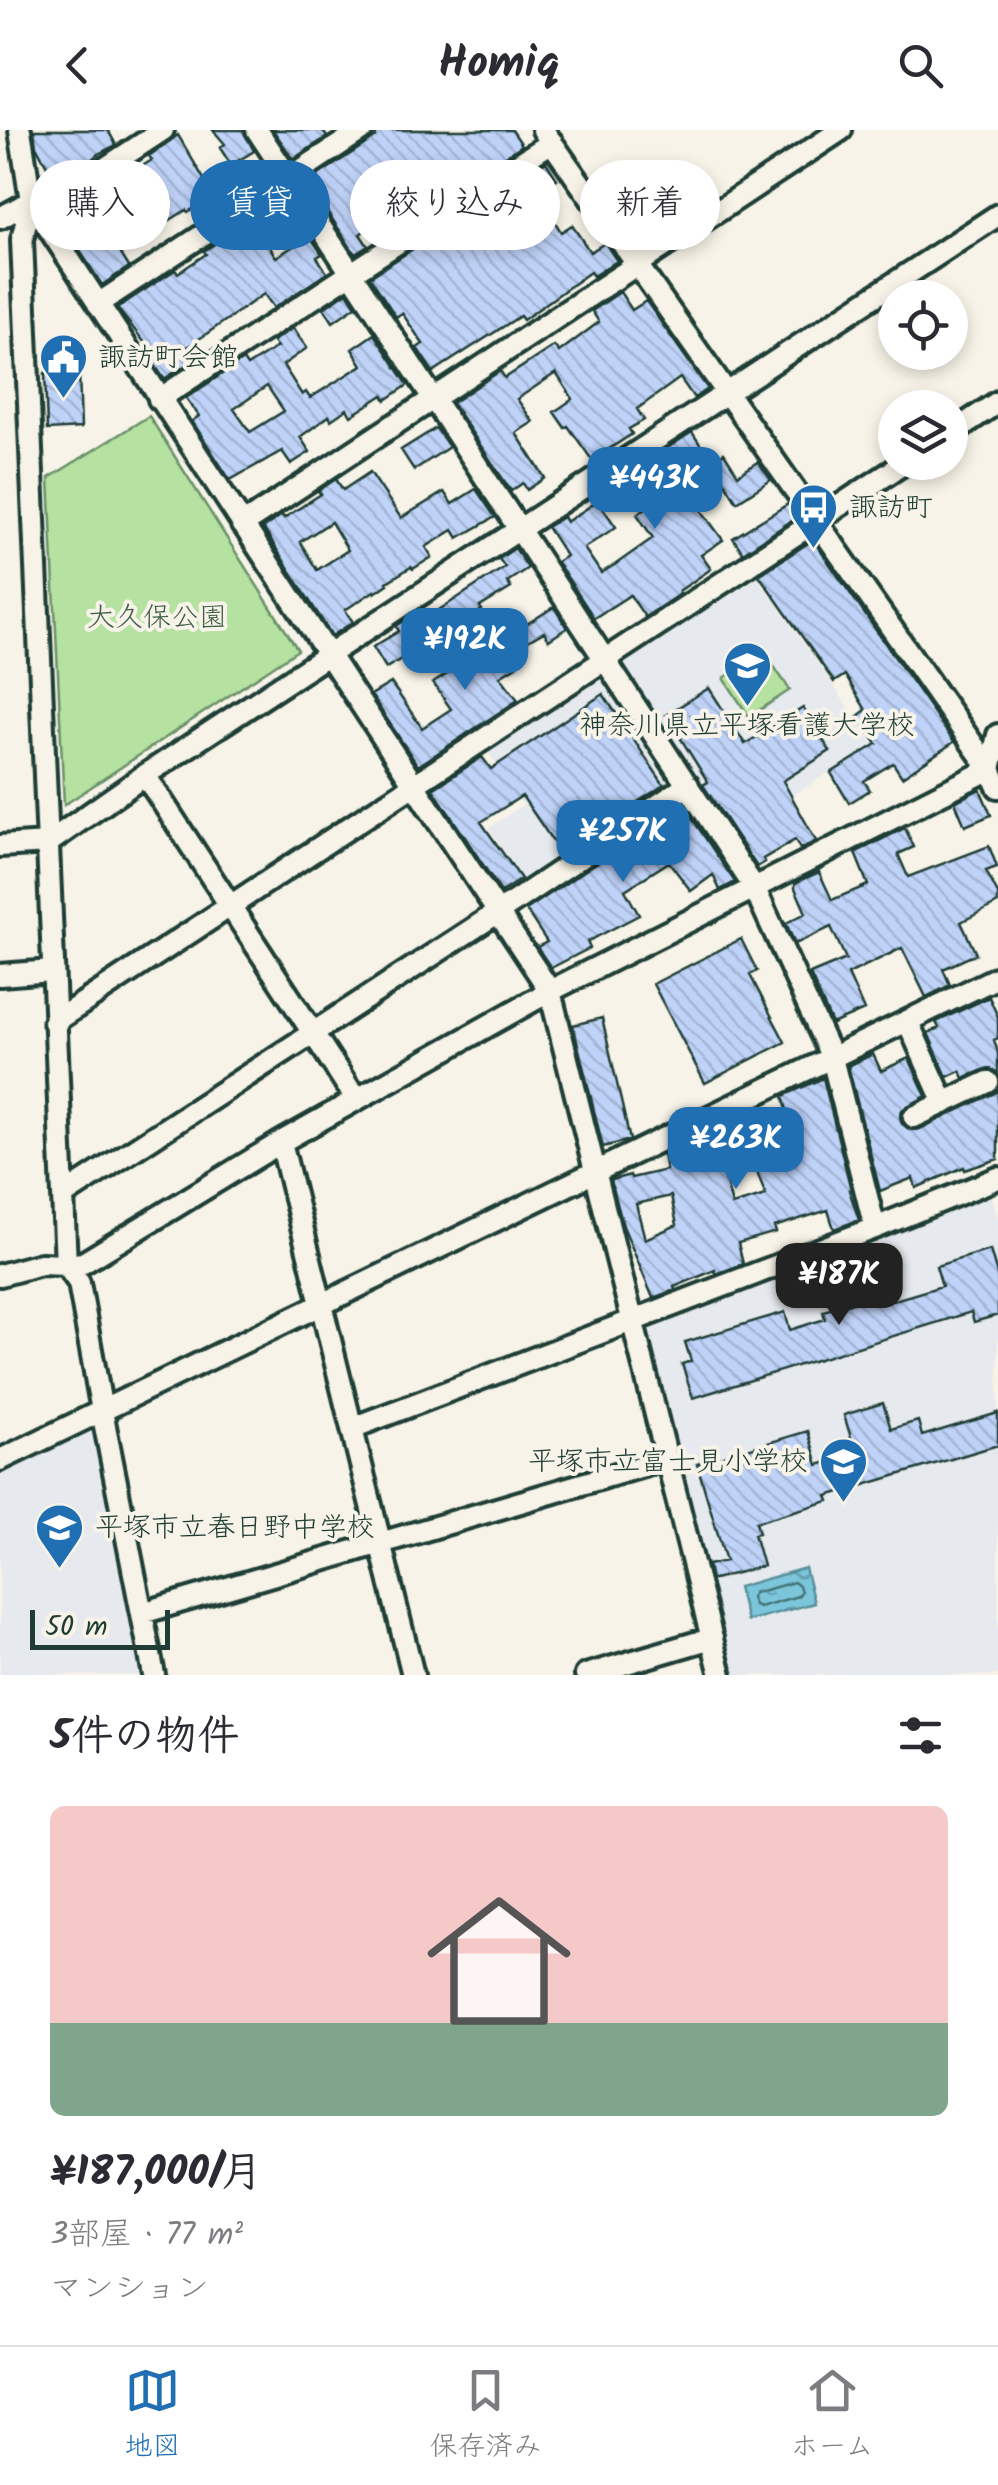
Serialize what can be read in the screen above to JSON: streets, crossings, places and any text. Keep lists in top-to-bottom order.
{
  "parks": ["大久保公園"],
  "places": {
    "public building": ["諏訪町会館"],
    "bus stop": ["諏訪町"],
    "school or university": ["神奈川県立平塚看護大学校", "平塚市立富士見小学校", "平塚市立春日野中学校"]
  },
  "scale_bar": "50 m",
  "page": {
    "header": "Homiq",
    "chip": [
      "購入",
      "賃貸",
      "絞り込み",
      "新着"
    ],
    "price": [
      "¥443K",
      "¥192K",
      "¥257K",
      "¥263K",
      "¥187K"
    ],
    "scale": "50 m",
    "heading": "5件の物件",
    "list": [
      {
        "name": "¥187,000/月",
        "note": "3部屋 · 77 m² · マンション"
      }
    ],
    "tabs": ["地図", "保存済み", "ホーム"]
  }
}
